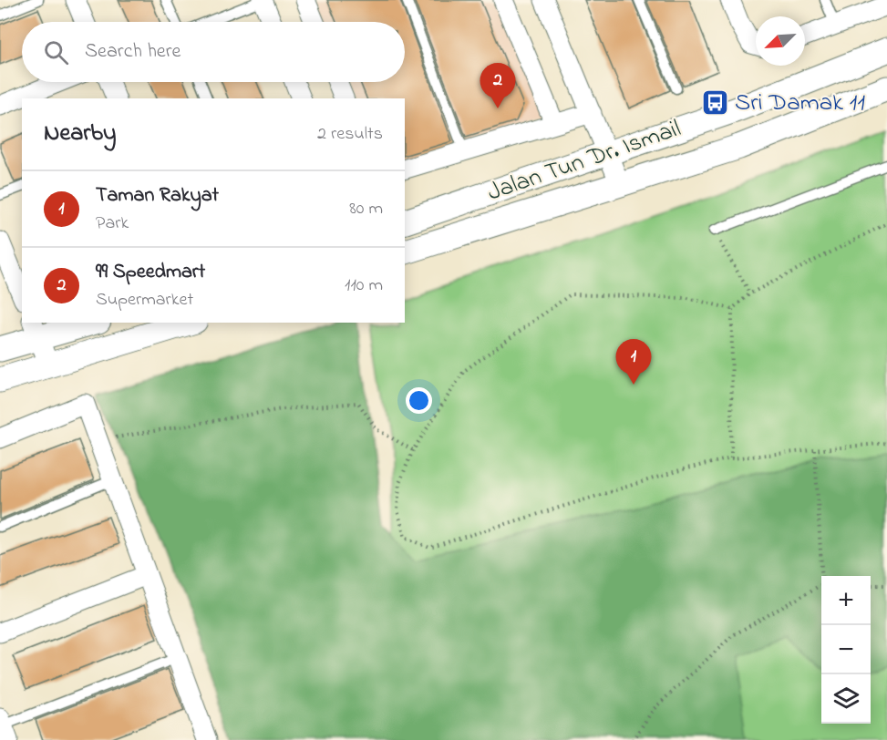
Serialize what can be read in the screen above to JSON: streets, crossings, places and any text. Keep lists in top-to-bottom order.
{
  "streets": {
    "street": ["Jalan Tun Dr. Ismail"]
  },
  "places": {
    "bus stop": ["Sri Damak 11"]
  },
  "north": "bottom left",
  "page": {
    "search": "Search here",
    "pins": ["2", "1"],
    "heading": ["Nearby", "2 results"],
    "list": [
      {
        "mark": "1",
        "name": "Taman Rakyat",
        "note": "Park",
        "value": "80 m"
      },
      {
        "mark": "2",
        "name": "99 Speedmart",
        "note": "Supermarket",
        "value": "110 m"
      }
    ],
    "map_buttons": ["+", "−"]
  }
}
